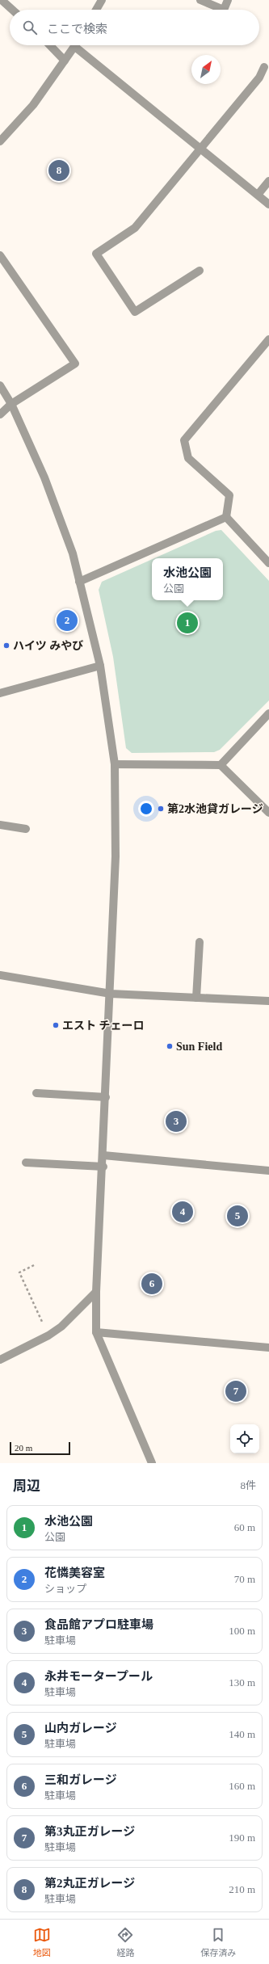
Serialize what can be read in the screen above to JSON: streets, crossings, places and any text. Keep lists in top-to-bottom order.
{
  "places": [
    "ハイツ みやび",
    "第2水池貸ガレージ",
    "エスト チェーロ",
    "Sun Field"
  ],
  "scale_bar": "20 m",
  "north": "top right",
  "page": {
    "search": "ここで検索",
    "pins": [
      "8",
      "2",
      "1",
      "3",
      "4",
      "5",
      "6",
      "7"
    ],
    "popup": ["水池公園", "公園"],
    "scale": "20 m",
    "heading": ["周辺", "8件"],
    "list": [
      {
        "mark": "1",
        "name": "水池公園",
        "note": "公園",
        "value": "60 m"
      },
      {
        "mark": "2",
        "name": "花憐美容室",
        "note": "ショップ",
        "value": "70 m"
      },
      {
        "mark": "3",
        "name": "食品館アプロ駐車場",
        "note": "駐車場",
        "value": "100 m"
      },
      {
        "mark": "4",
        "name": "永井モータープール",
        "note": "駐車場",
        "value": "130 m"
      },
      {
        "mark": "5",
        "name": "山内ガレージ",
        "note": "駐車場",
        "value": "140 m"
      },
      {
        "mark": "6",
        "name": "三和ガレージ",
        "note": "駐車場",
        "value": "160 m"
      },
      {
        "mark": "7",
        "name": "第3丸正ガレージ",
        "note": "駐車場",
        "value": "190 m"
      },
      {
        "mark": "8",
        "name": "第2丸正ガレージ",
        "note": "駐車場",
        "value": "210 m"
      }
    ],
    "nav": ["地図", "経路", "保存済み"]
  }
}
